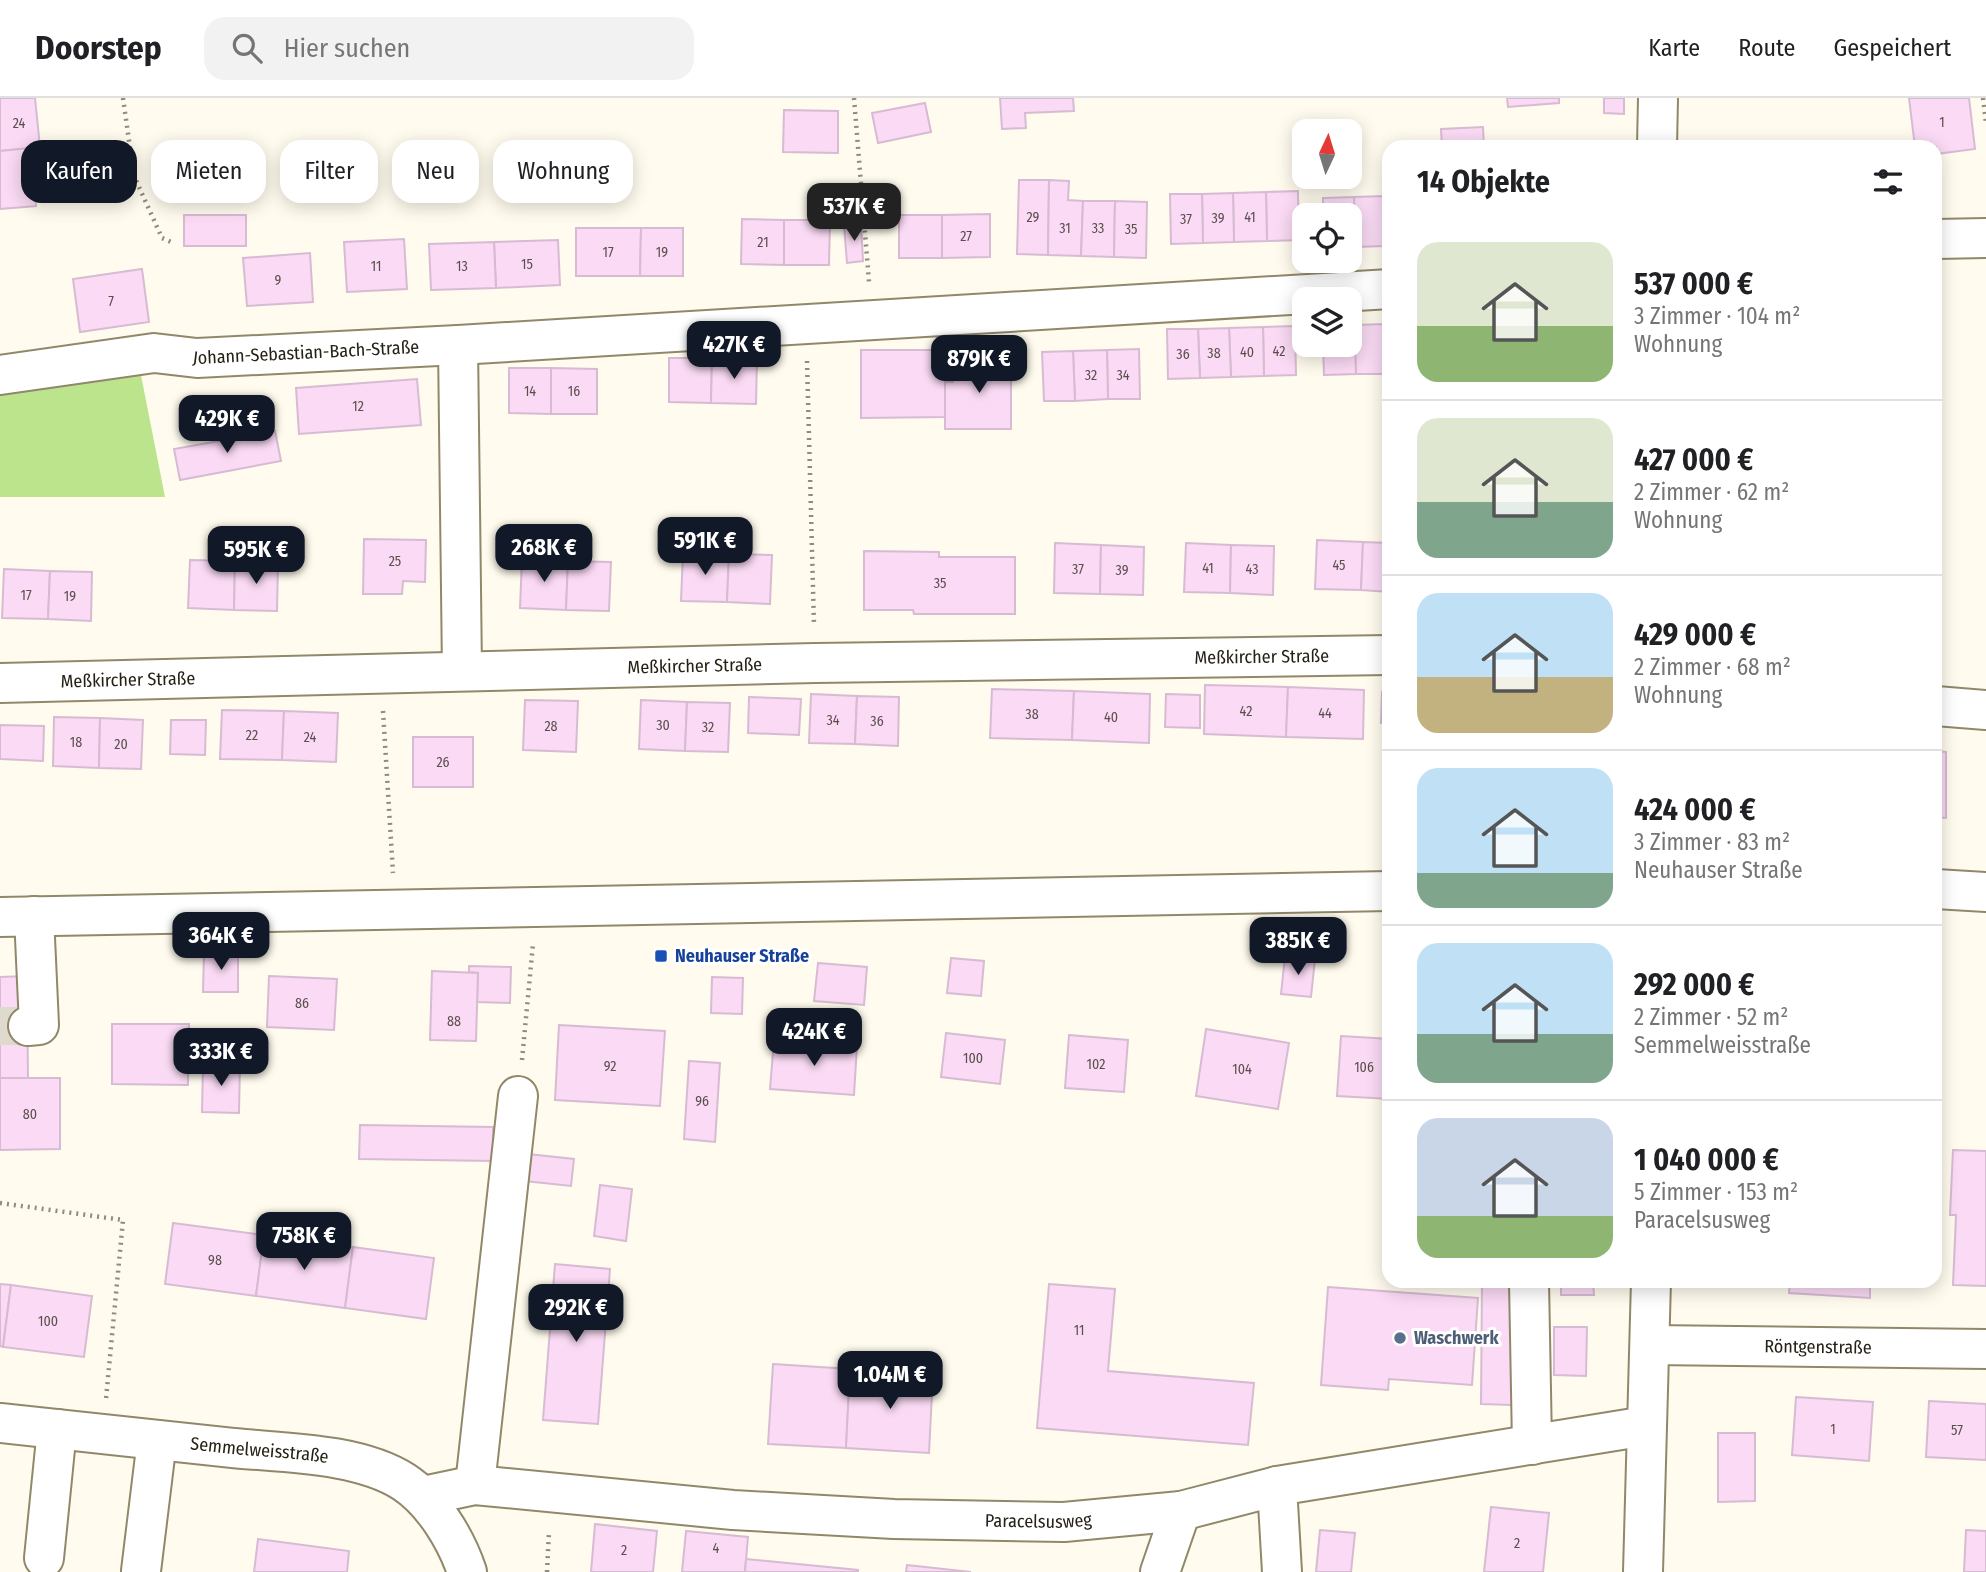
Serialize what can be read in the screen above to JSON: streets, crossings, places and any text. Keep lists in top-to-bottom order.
{
  "streets": {
    "street": [
      "Johann-Sebastian-Bach-Straße",
      "Meßkircher Straße",
      "Röntgenstraße",
      "Semmelweisstraße",
      "Paracelsusweg"
    ]
  },
  "crossings": [
    ["Semmelweisstraße", "Paracelsusweg"]
  ],
  "places": {
    "transit": ["Neuhauser Straße"],
    "other": ["Waschwerk"]
  },
  "house_numbers": [
    "1",
    "24",
    "29",
    "41",
    "39",
    "37",
    "31",
    "33",
    "35",
    "27",
    "21",
    "17",
    "19",
    "15",
    "11",
    "13",
    "9",
    "7",
    "42",
    "40",
    "38",
    "36",
    "32",
    "34",
    "14",
    "16",
    "12",
    "25",
    "45",
    "41",
    "37",
    "43",
    "39",
    "35",
    "17",
    "19",
    "42",
    "44",
    "38",
    "40",
    "34",
    "36",
    "30",
    "28",
    "32",
    "22",
    "24",
    "18",
    "20",
    "26",
    "86",
    "88",
    "100",
    "102",
    "92",
    "106",
    "104",
    "96",
    "80",
    "98",
    "100",
    "11",
    "1",
    "57",
    "2",
    "4",
    "2"
  ],
  "north": "top",
  "page": {
    "header": "Doorstep",
    "search": "Hier suchen",
    "nav": ["Karte", "Route", "Gespeichert"],
    "chip": [
      "Kaufen",
      "Mieten",
      "Filter",
      "Neu",
      "Wohnung"
    ],
    "heading": "14 Objekte",
    "price": [
      "537K €",
      "427K €",
      "879K €",
      "429K €",
      "591K €",
      "268K €",
      "595K €",
      "364K €",
      "385K €",
      "424K €",
      "333K €",
      "758K €",
      "292K €",
      "1.04M €"
    ],
    "list": [
      {
        "name": "537 000 €",
        "note": "3 Zimmer · 104 m² · Wohnung"
      },
      {
        "name": "427 000 €",
        "note": "2 Zimmer · 62 m² · Wohnung"
      },
      {
        "name": "429 000 €",
        "note": "2 Zimmer · 68 m² · Wohnung"
      },
      {
        "name": "424 000 €",
        "note": "3 Zimmer · 83 m² · Neuhauser Straße"
      },
      {
        "name": "292 000 €",
        "note": "2 Zimmer · 52 m² · Semmelweisstraße"
      },
      {
        "name": "1 040 000 €",
        "note": "5 Zimmer · 153 m² · Paracelsusweg"
      }
    ]
  }
}
